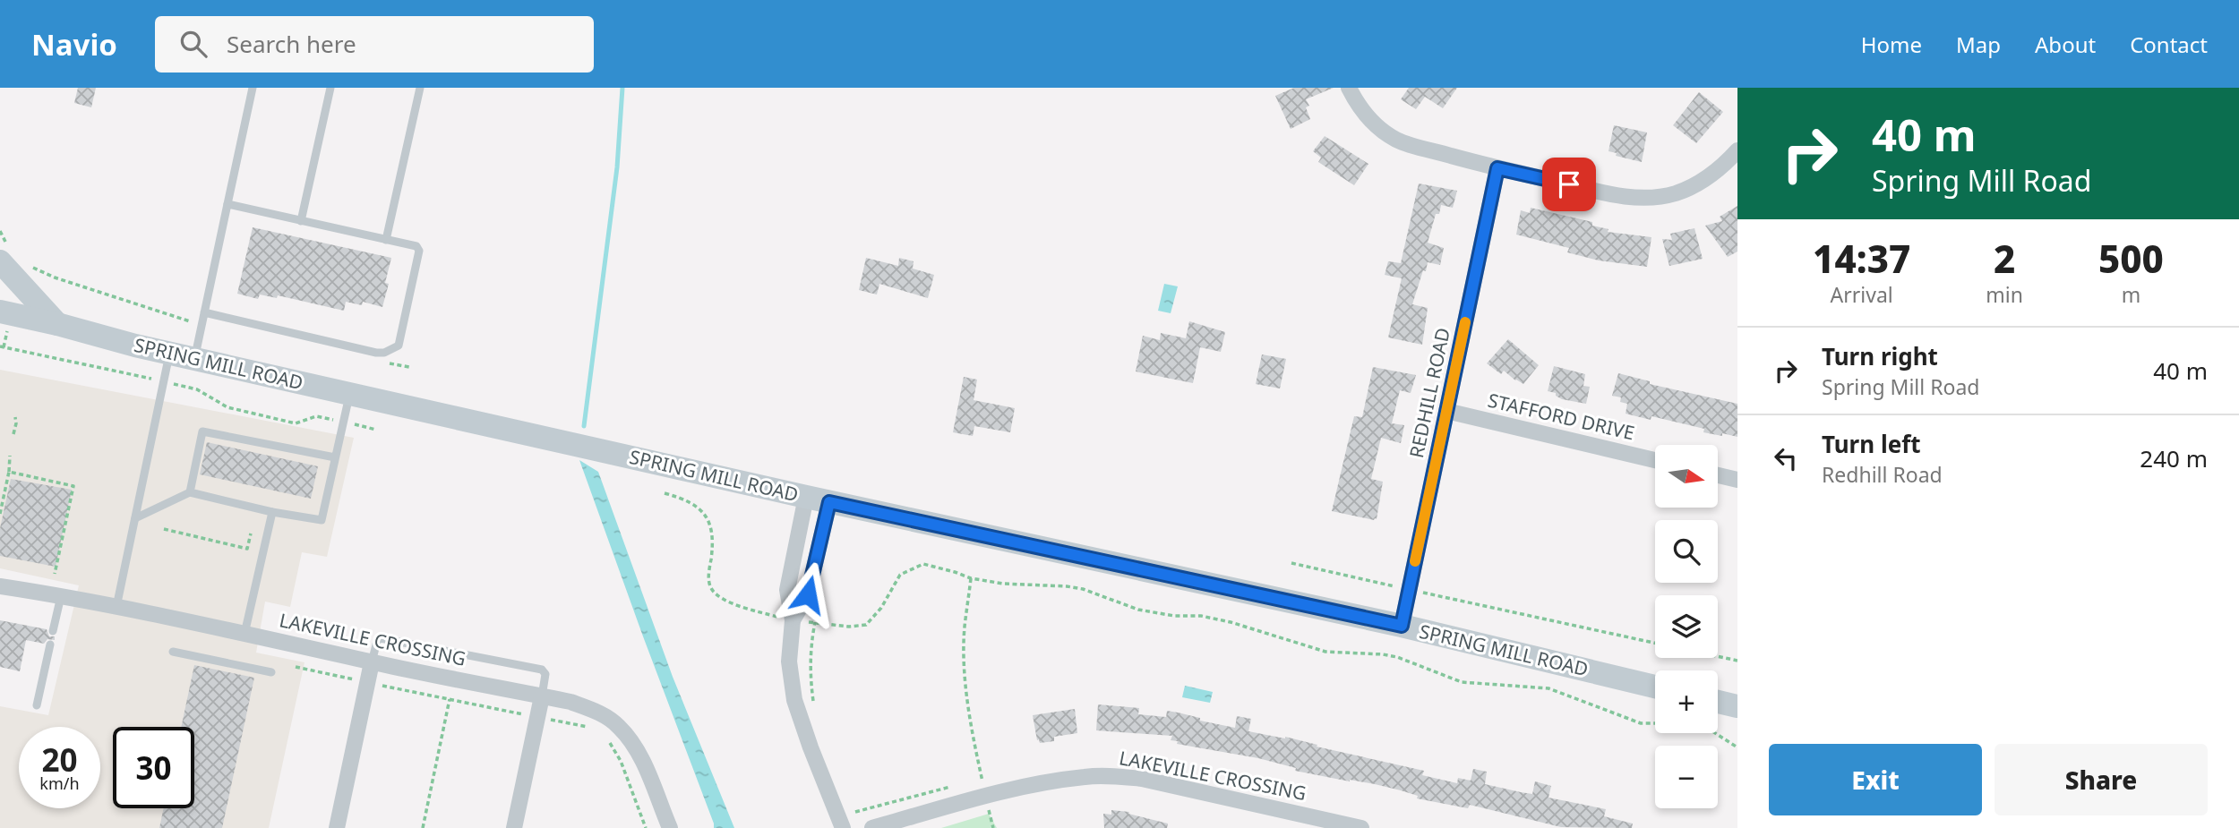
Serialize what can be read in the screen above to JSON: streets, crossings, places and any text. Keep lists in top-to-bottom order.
{
  "streets": {
    "street": [
      "SPRING MILL ROAD",
      "REDHILL ROAD",
      "STAFFORD DRIVE",
      "LAKEVILLE CROSSING"
    ]
  },
  "crossings": [
    ["SPRING MILL ROAD", "REDHILL ROAD"],
    ["REDHILL ROAD", "STAFFORD DRIVE"]
  ],
  "north": "right",
  "page": {
    "header": "Navio",
    "search": "Search here",
    "nav": [
      "Home",
      "Map",
      "About",
      "Contact"
    ],
    "turn": ["40 m", "Spring Mill Road"],
    "eta": [
      "14:37",
      "Arrival",
      "2",
      "min",
      "500",
      "m"
    ],
    "list": [
      {
        "name": "Turn right",
        "note": "Spring Mill Road",
        "value": "40 m"
      },
      {
        "name": "Turn left",
        "note": "Redhill Road",
        "value": "240 m"
      }
    ],
    "map_buttons": ["+", "−"],
    "speed": "20 km/h",
    "limit": "30",
    "buttons": ["Exit", "Share"]
  }
}
